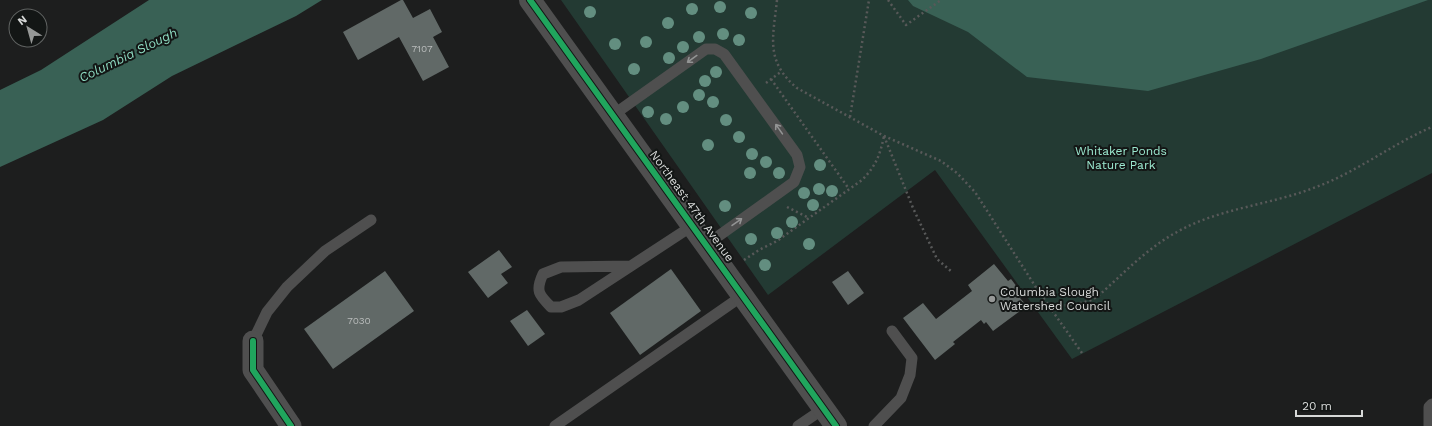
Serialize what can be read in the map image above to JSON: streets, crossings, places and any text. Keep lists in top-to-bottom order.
{
  "streets": {
    "street": ["Northeast 47th Avenue"]
  },
  "water": ["Columbia Slough"],
  "parks": ["Whitaker Ponds Nature Park"],
  "places": ["Columbia Slough Watershed Council"],
  "house_numbers": ["7107", "7030"],
  "scale_bar": "20 m",
  "north": "top left"
}
